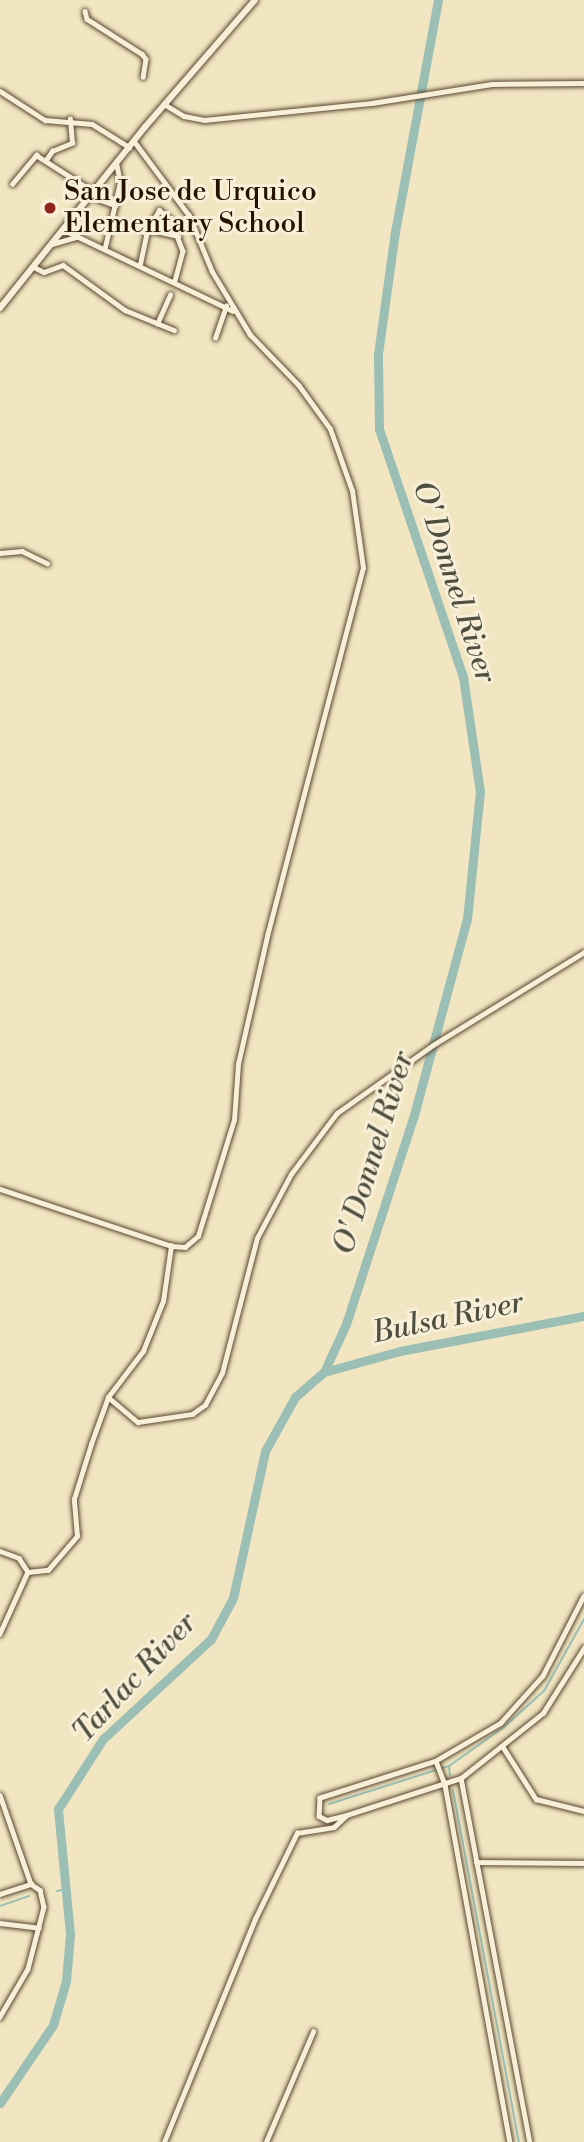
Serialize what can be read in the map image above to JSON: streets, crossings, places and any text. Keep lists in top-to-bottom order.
{
  "water": ["O' Donnel River", "Bulsa River", "Tarlac River"],
  "places": ["San Jose de Urquico Elementary School"]
}
